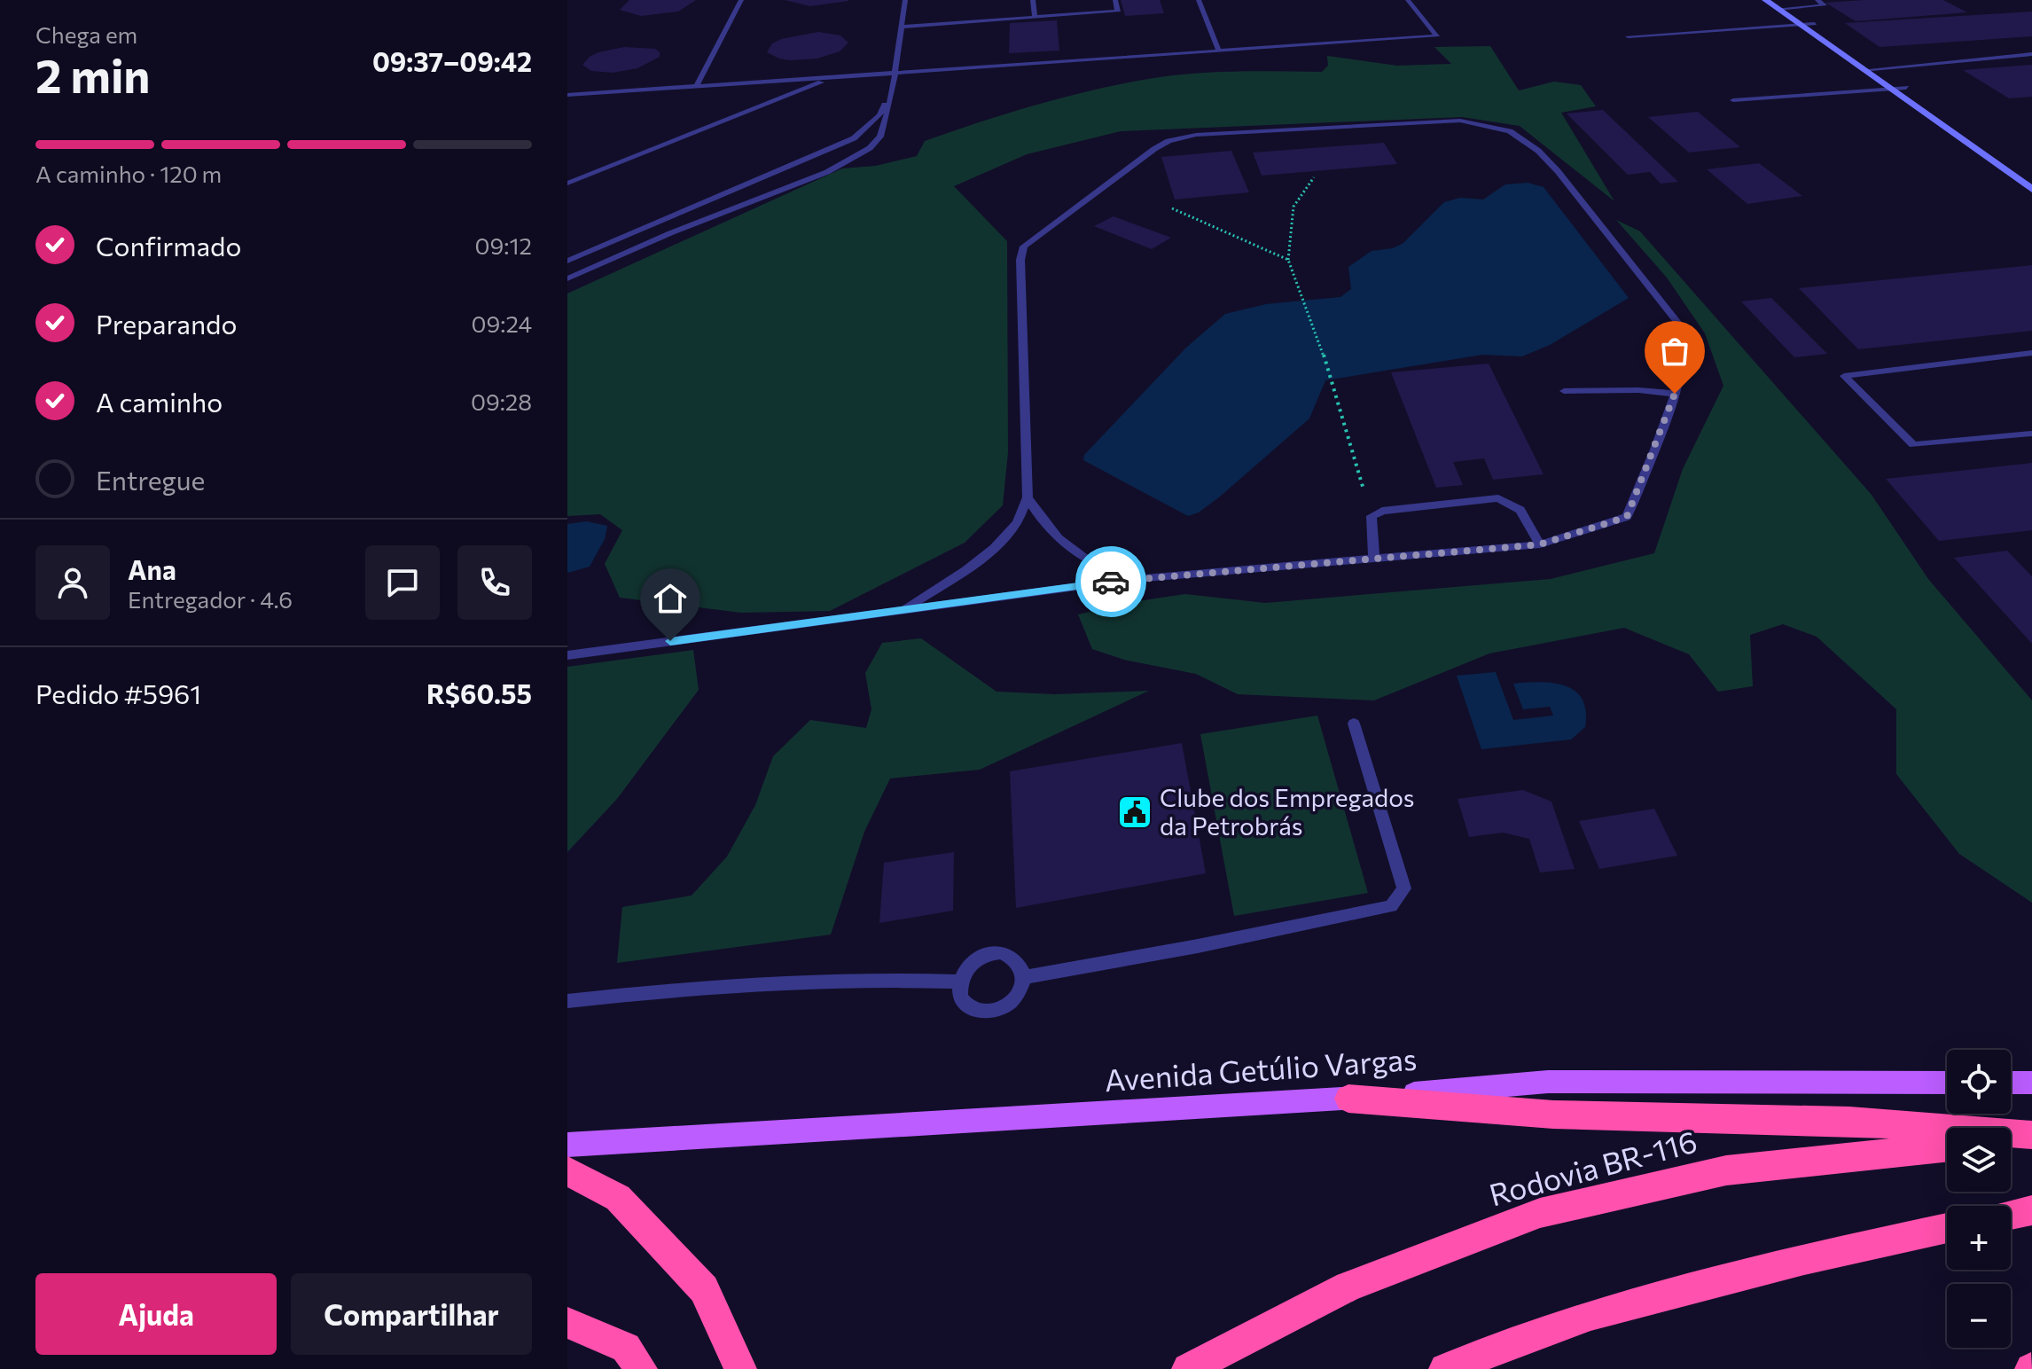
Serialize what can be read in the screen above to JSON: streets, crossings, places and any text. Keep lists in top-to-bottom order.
{
  "streets": {
    "highway": ["Rodovia BR-116"],
    "main road": ["Avenida Getúlio Vargas"]
  },
  "places": {
    "public building": ["Clube dos Empregados da Petrobrás"]
  },
  "page": {
    "heading": ["2 min", "Chega em", "09:37–09:42"],
    "panel": [
      "Ana",
      "Entregador · 4.6",
      "Pedido #5961",
      "R$60.55"
    ],
    "bar": "A caminho · 120 m",
    "list": [
      ["Confirmado", "09:12"],
      ["Preparando", "09:24"],
      ["A caminho", "09:28"],
      "Entregue"
    ],
    "map_buttons": ["+", "−"],
    "buttons": ["Ajuda", "Compartilhar"]
  }
}
